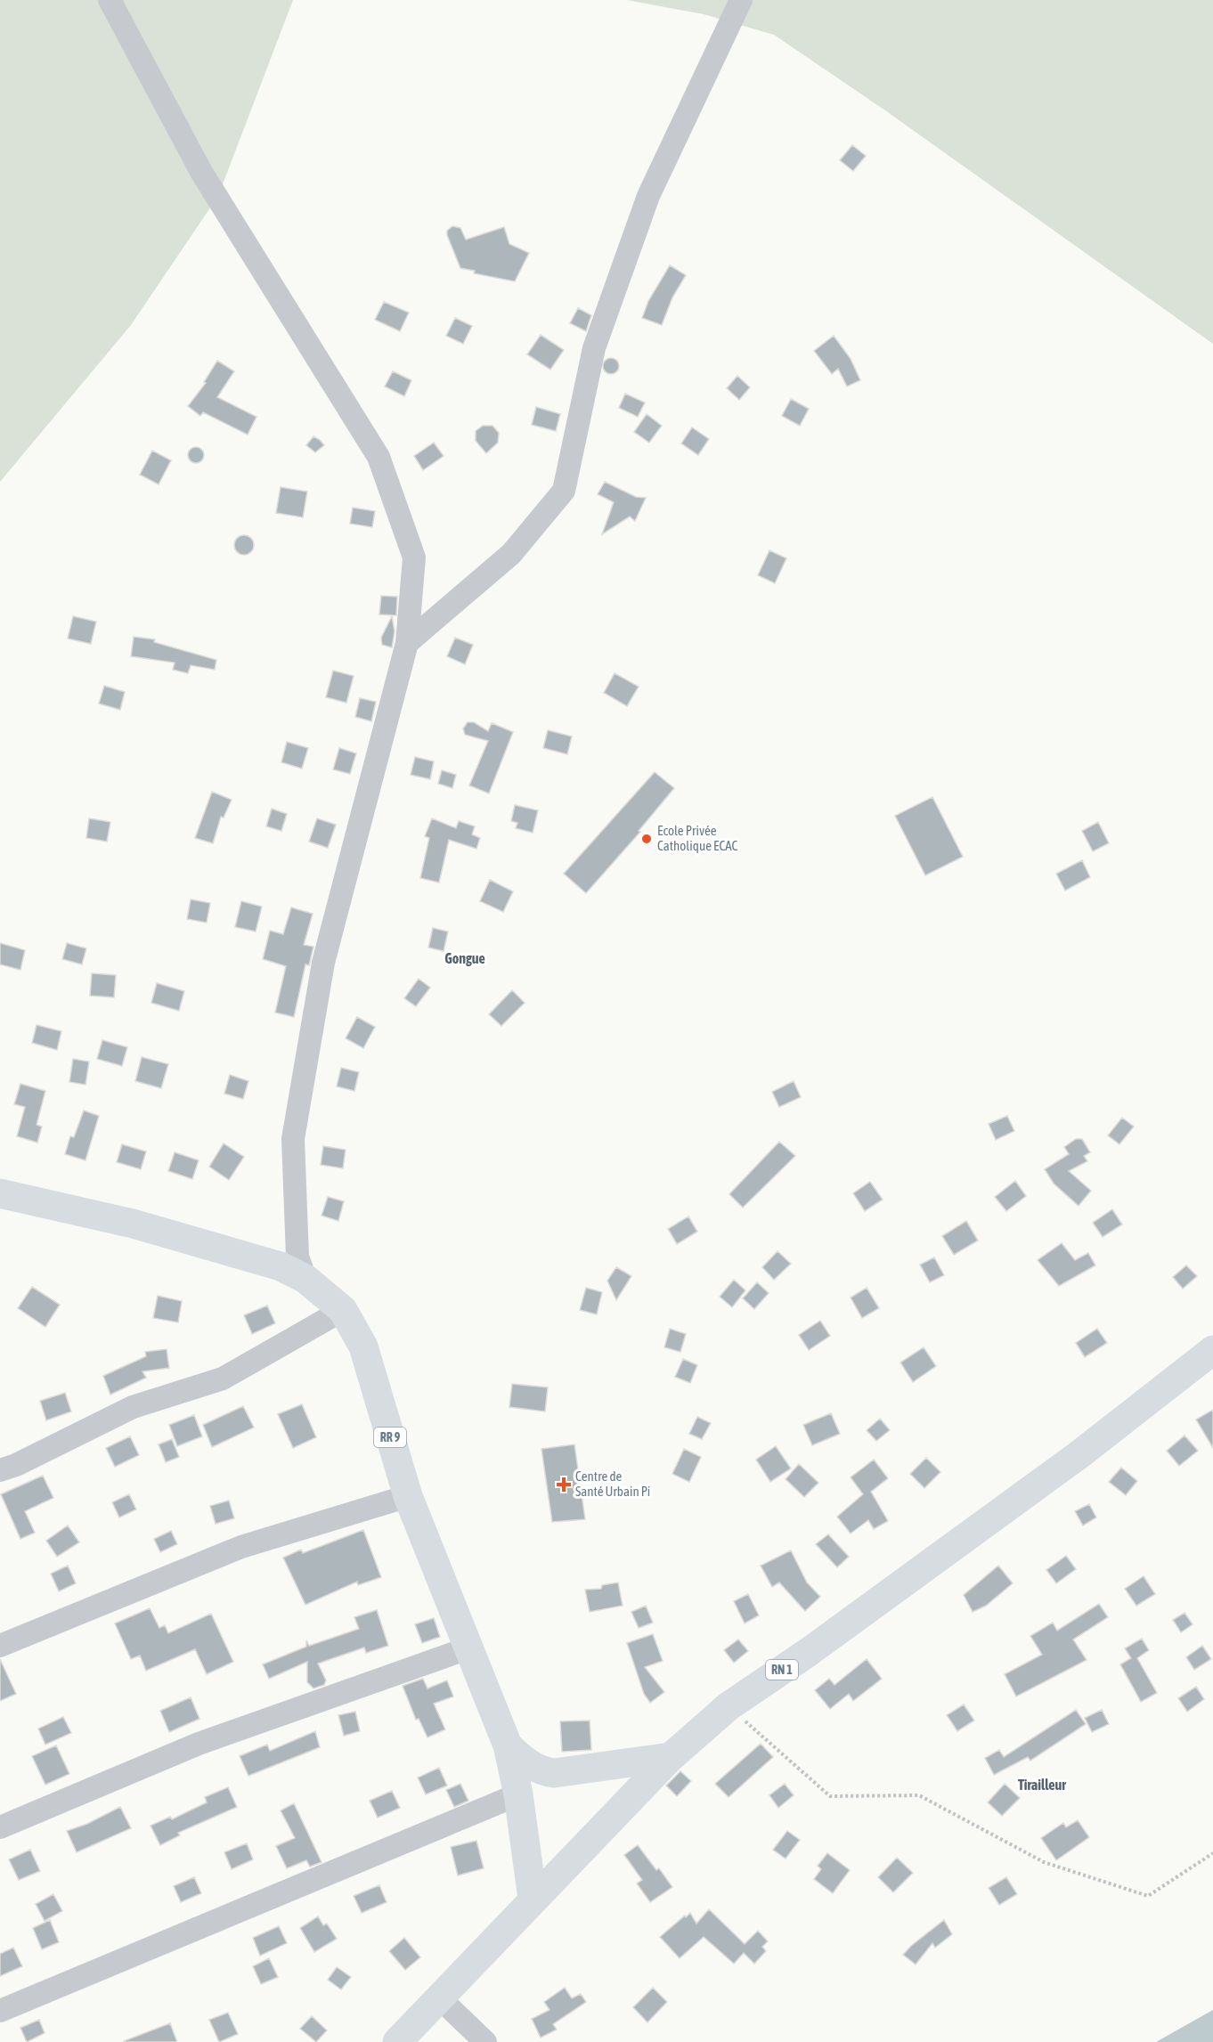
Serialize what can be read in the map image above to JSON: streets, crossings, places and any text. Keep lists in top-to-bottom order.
{
  "streets": {
    "main road": ["RR 9", "RN 1"]
  },
  "crossings": [
    ["RR 9", "RN 1"]
  ],
  "districts": ["Gongue", "Tirailleur"],
  "places": {
    "other": ["Ecole Privée Catholique ECAC"],
    "health": ["Centre de Santé Urbain Pi"]
  }
}
